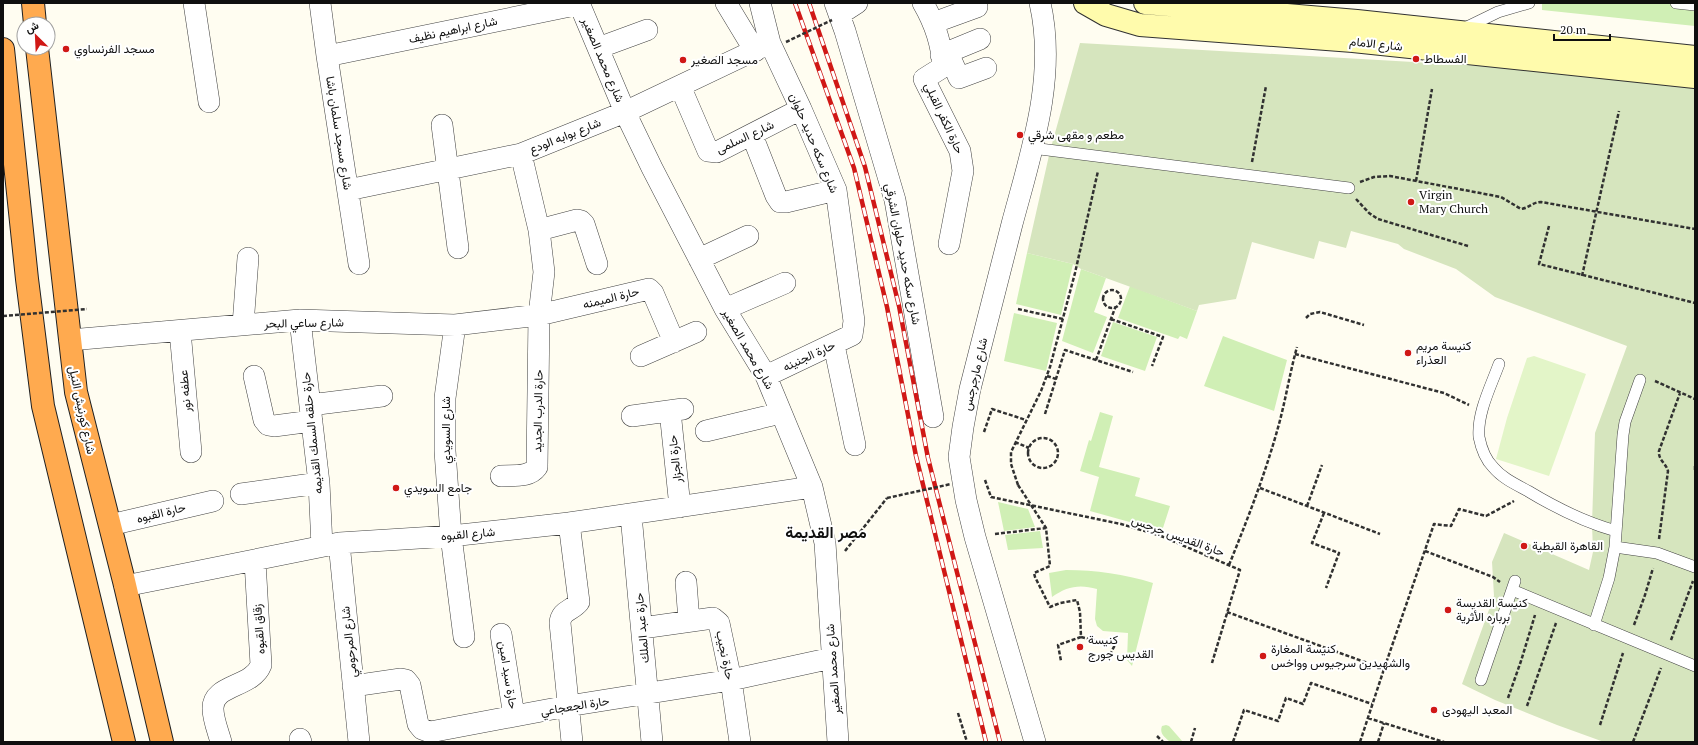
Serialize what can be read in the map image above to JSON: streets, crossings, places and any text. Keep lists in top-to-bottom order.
{
  "streets": {
    "highway": ["شارع كورنيش النيل"],
    "main road": ["شارع الامام"],
    "street": [
      "شارع ابراهيم نظيف",
      "شارع محمد الصغير",
      "حارة الكفر القبلي",
      "شارع مسجد سلمان باشا",
      "شارع بوابه الودع",
      "شارع السلمى",
      "شارع سكه حديد حلوان",
      "شارع سكه حديد حلوان الشرقي",
      "حارة الميمنه",
      "شارع ساعي البحر",
      "حارة الجنينه",
      "شارع مارجرجس",
      "عطفه نور",
      "حارة الدرب الجديد",
      "شارع السويدي",
      "حارة حلقه السمك القديمه",
      "حارة الجزار",
      "حارة القبوه",
      "شارع القبوه",
      "حارة عبد الملك",
      "زقاق القبوه",
      "شارع المرحومي",
      "حارة نجيب",
      "حارة سيد امين",
      "حارة الجعجاعي"
    ],
    "path": ["حارة القديس جرجس"]
  },
  "crossings": [
    ["شارع ابراهيم نظيف", "شارع محمد الصغير"],
    ["شارع ابراهيم نظيف", "شارع مسجد سلمان باشا"],
    ["شارع محمد الصغير", "شارع بوابه الودع"],
    ["شارع محمد الصغير", "حارة الجنينه"],
    ["شارع محمد الصغير", "شارع القبوه"],
    ["شارع محمد الصغير", "حارة الجعجاعي"],
    ["شارع مسجد سلمان باشا", "شارع بوابه الودع"],
    ["شارع بوابه الودع", "شارع السلمى"],
    ["شارع بوابه الودع", "شارع سكه حديد حلوان"],
    ["شارع بوابه الودع", "حارة الدرب الجديد"],
    ["شارع السلمى", "شارع سكه حديد حلوان"],
    ["شارع سكه حديد حلوان", "حارة الجنينه"],
    ["حارة الميمنه", "شارع ساعي البحر"],
    ["حارة الميمنه", "حارة الدرب الجديد"],
    ["شارع ساعي البحر", "عطفه نور"],
    ["شارع ساعي البحر", "شارع كورنيش النيل"],
    ["شارع ساعي البحر", "حارة الدرب الجديد"],
    ["شارع ساعي البحر", "شارع السويدي"],
    ["شارع ساعي البحر", "حارة حلقه السمك القديمه"],
    ["شارع كورنيش النيل", "حارة القبوه"],
    ["شارع كورنيش النيل", "شارع القبوه"],
    ["شارع السويدي", "شارع القبوه"],
    ["حارة حلقه السمك القديمه", "شارع القبوه"],
    ["حارة حلقه السمك القديمه", "شارع المرحومي"],
    ["حارة الجزار", "شارع القبوه"],
    ["شارع القبوه", "حارة عبد الملك"],
    ["شارع القبوه", "زقاق القبوه"],
    ["شارع القبوه", "شارع المرحومي"],
    ["حارة عبد الملك", "حارة نجيب"],
    ["حارة عبد الملك", "حارة الجعجاعي"],
    ["شارع المرحومي", "حارة الجعجاعي"],
    ["حارة نجيب", "حارة الجعجاعي"],
    ["حارة سيد امين", "حارة الجعجاعي"]
  ],
  "districts": ["مصر القديمة"],
  "places": [
    "مسجد الفرنساوي",
    "الفسطاط",
    "مسجد الصغير",
    "مطعم و مقهى شرقي",
    "Virgin Mary Church",
    "كنيسة مريم العذراء",
    "جامع السويدي",
    "القاهرة القبطية",
    "كنيسة القديسة برباره الأثرية",
    "كنيسة القديس جورج",
    "كنيسة المغارة والشهيدين سرجيوس وواخس",
    "المعبد اليهودى"
  ],
  "scale_bar": "20 m",
  "north": "top left"
}
